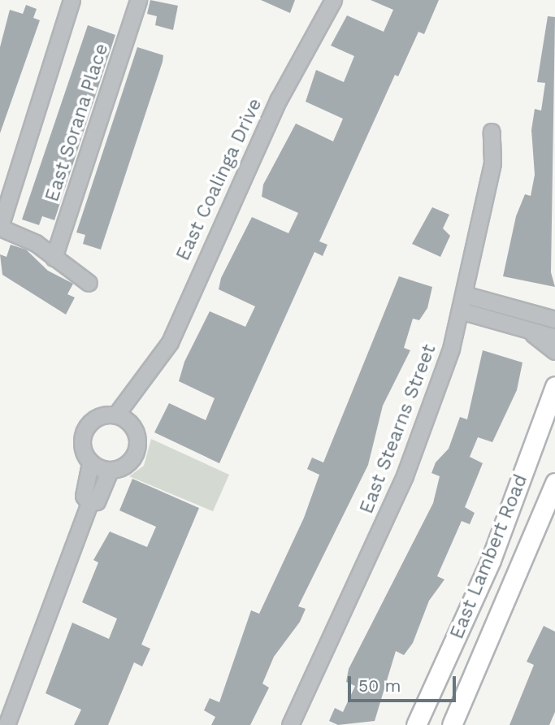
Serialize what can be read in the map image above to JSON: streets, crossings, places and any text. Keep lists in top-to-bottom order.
{
  "streets": {
    "main road": ["East Lambert Road"],
    "street": ["East Sorana Place", "East Coalinga Drive", "East Stearns Street"]
  },
  "scale_bar": "50 m"
}
